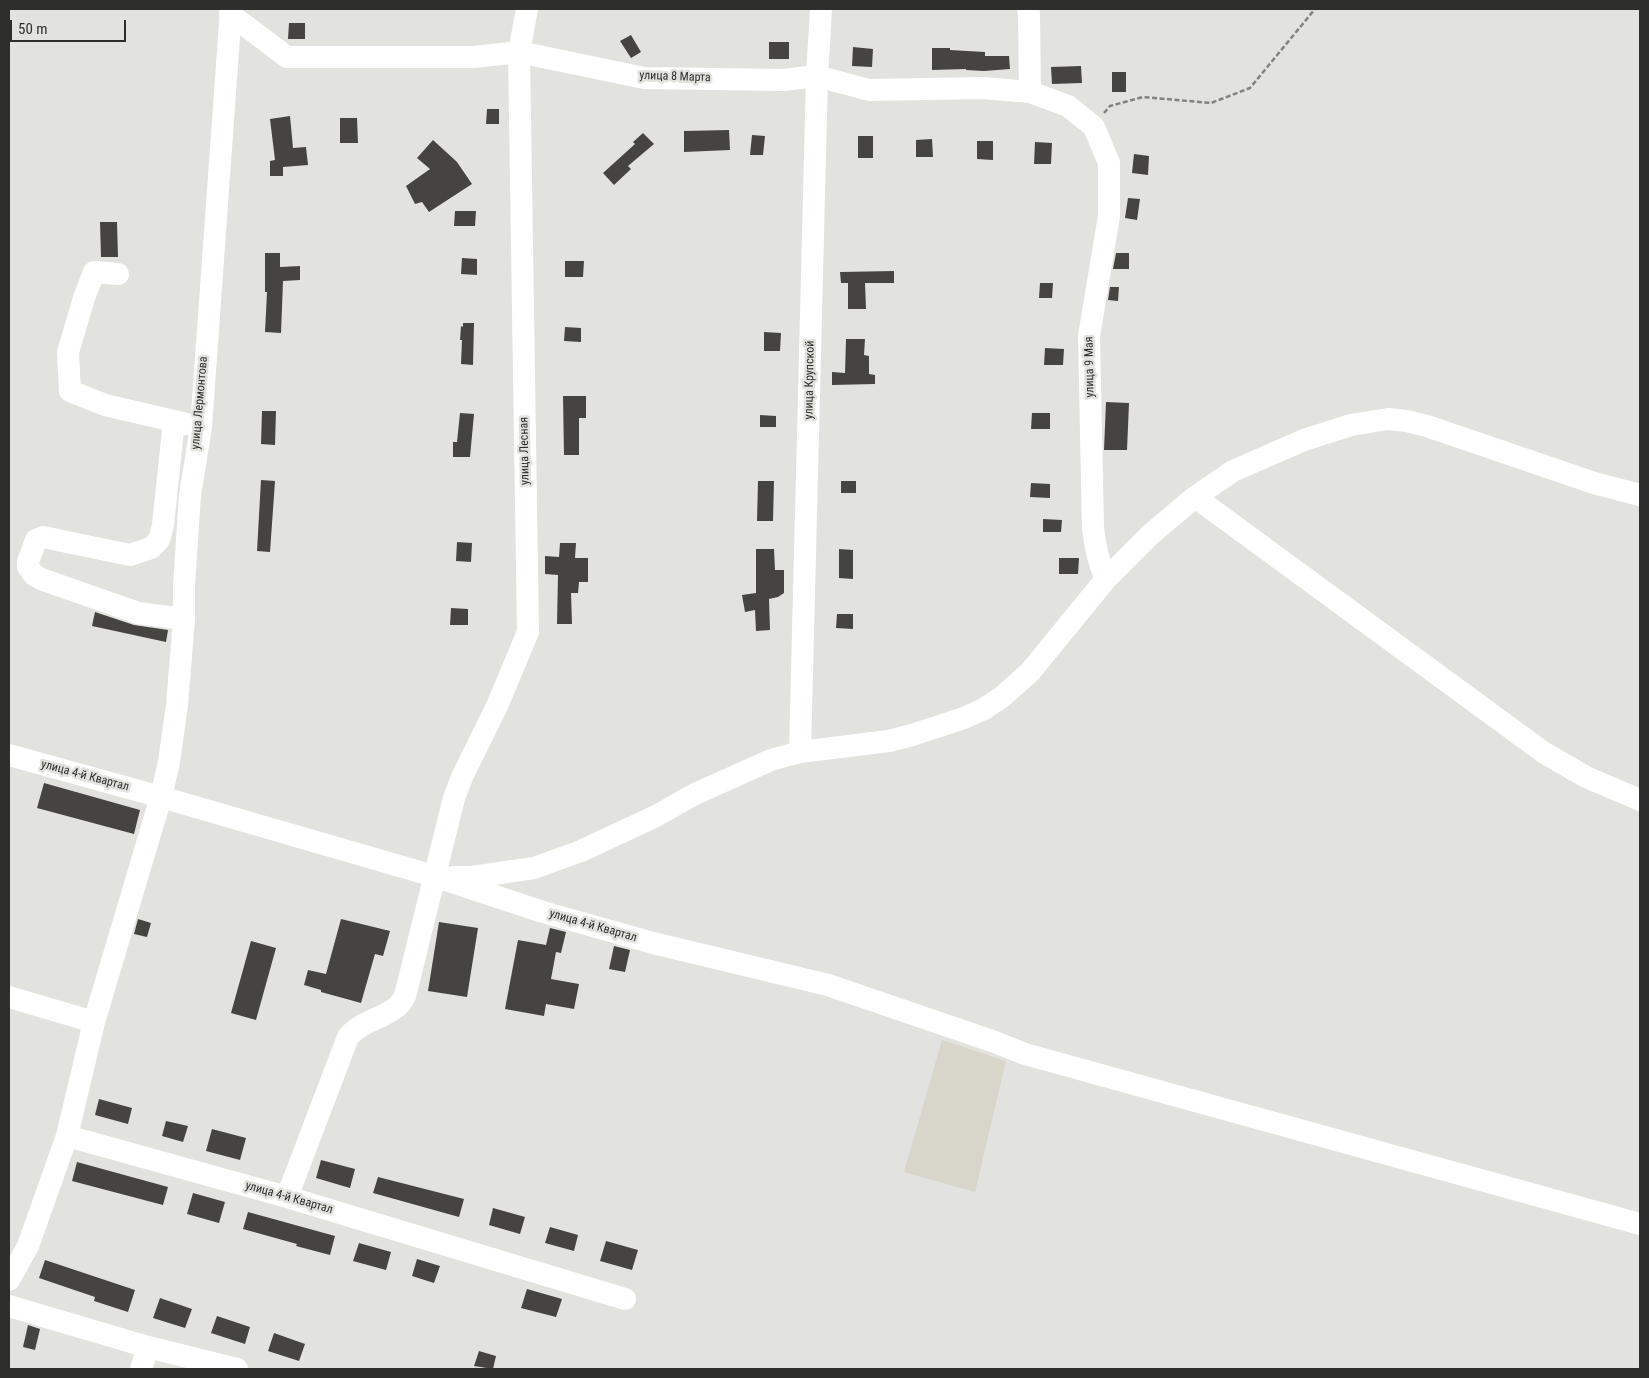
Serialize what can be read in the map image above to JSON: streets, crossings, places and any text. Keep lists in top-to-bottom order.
{
  "streets": {
    "street": [
      "улица 8 Марта",
      "улица 9 Мая",
      "улица Крупской",
      "улица Лермонтова",
      "улица Лесная",
      "улица 4-й Квартал"
    ]
  },
  "crossings": [
    ["улица 8 Марта", "улица 9 Мая"],
    ["улица 8 Марта", "улица Крупской"],
    ["улица 8 Марта", "улица Лермонтова"],
    ["улица 8 Марта", "улица Лесная"],
    ["улица Лермонтова", "улица 4-й Квартал"],
    ["улица Лесная", "улица 4-й Квартал"]
  ],
  "scale_bar": "50 m"
}
